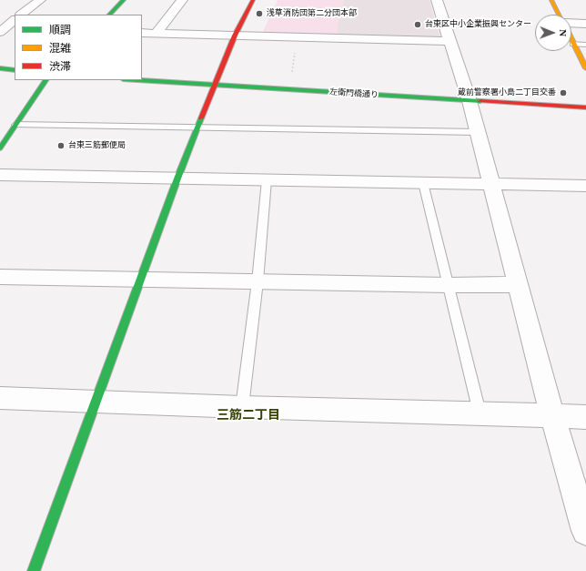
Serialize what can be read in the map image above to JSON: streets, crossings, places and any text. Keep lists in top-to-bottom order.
{
  "streets": {
    "street": ["左衛門橋通り"]
  },
  "districts": ["三筋二丁目"],
  "places": [
    "浅草消防団第二分団本部",
    "台東区中小企業振興センター",
    "蔵前警察署小島二丁目交番",
    "台東三筋郵便局"
  ],
  "legend": ["順調", "混雑", "渋滞"],
  "north": "right"
}
